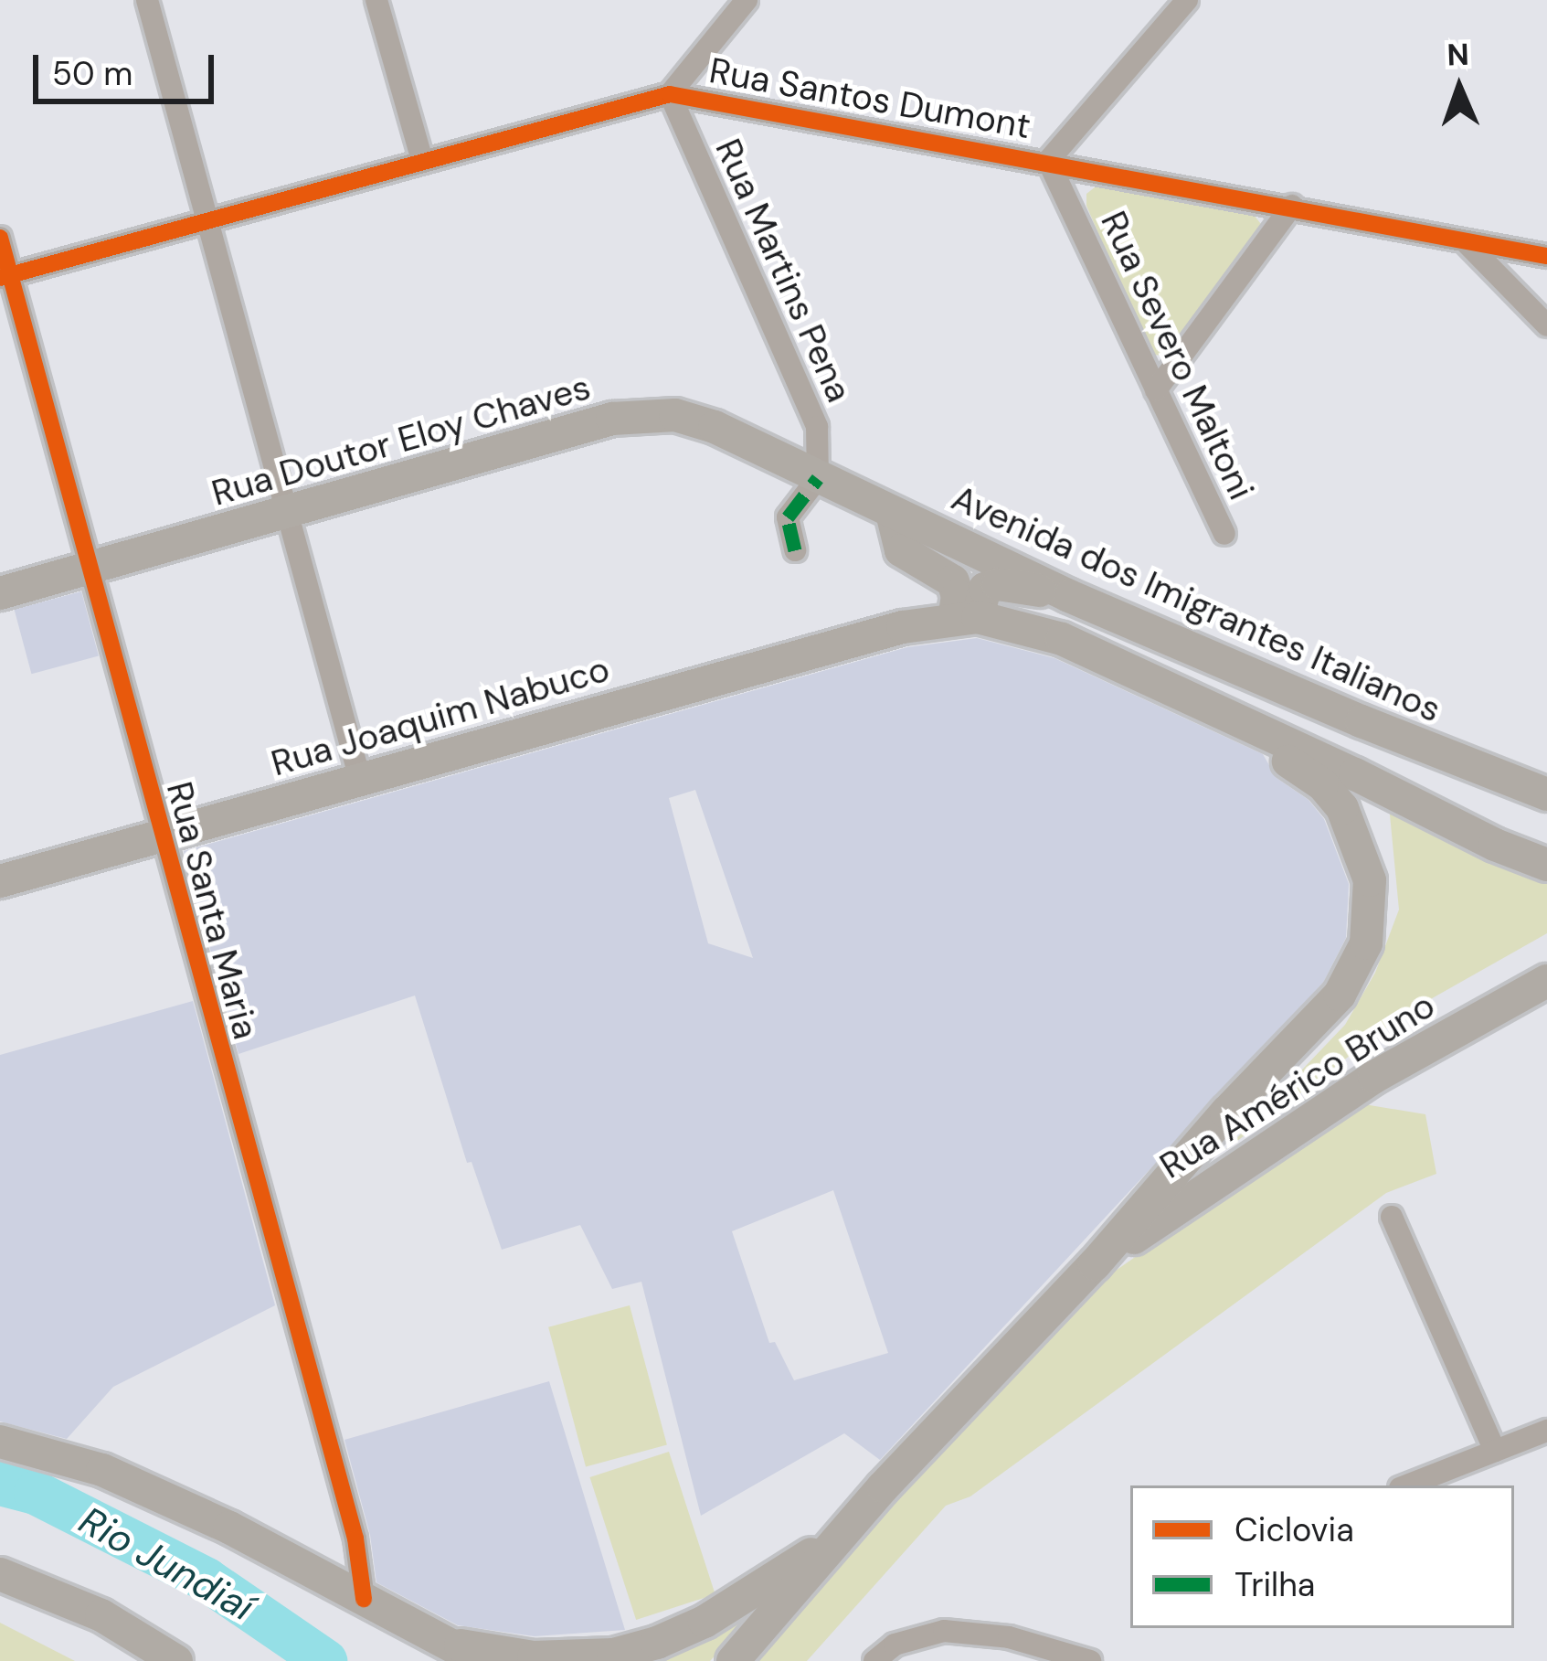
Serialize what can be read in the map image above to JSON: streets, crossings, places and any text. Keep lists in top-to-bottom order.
{
  "streets": {
    "main road": [
      "Rua Doutor Eloy Chaves",
      "Avenida dos Imigrantes Italianos",
      "Rua Joaquim Nabuco",
      "Rua Américo Bruno"
    ],
    "street": [
      "Rua Santos Dumont",
      "Rua Martins Pena",
      "Rua Severo Maltoni",
      "Rua Santa Maria"
    ]
  },
  "crossings": [
    ["Rua Santos Dumont", "Rua Martins Pena"],
    ["Rua Santos Dumont", "Rua Severo Maltoni"],
    ["Rua Santos Dumont", "Rua Santa Maria"],
    ["Rua Martins Pena", "Rua Doutor Eloy Chaves"],
    ["Rua Martins Pena", "Avenida dos Imigrantes Italianos"],
    ["Rua Doutor Eloy Chaves", "Avenida dos Imigrantes Italianos"],
    ["Rua Doutor Eloy Chaves", "Rua Santa Maria"],
    ["Rua Joaquim Nabuco", "Rua Santa Maria"]
  ],
  "water": ["Rio Jundiaí"],
  "legend": ["Ciclovia", "Trilha"],
  "scale_bar": "50 m",
  "north": "top"
}
